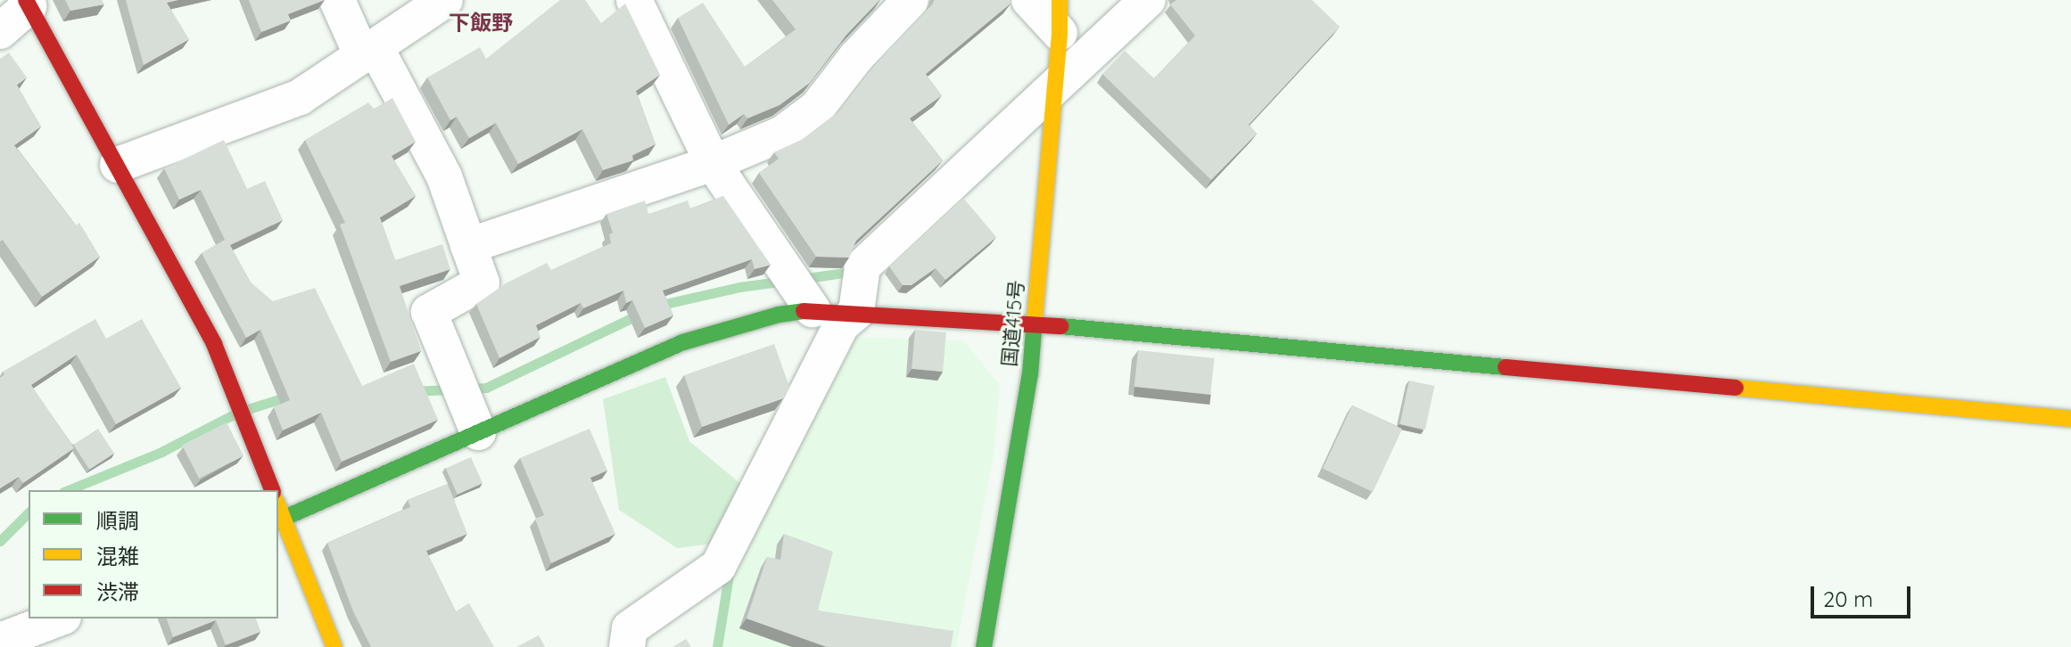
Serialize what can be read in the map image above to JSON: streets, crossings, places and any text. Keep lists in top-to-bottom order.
{
  "streets": {
    "main road": ["国道415号"]
  },
  "districts": ["下飯野"],
  "legend": ["順調", "混雑", "渋滞"],
  "scale_bar": "20 m"
}
